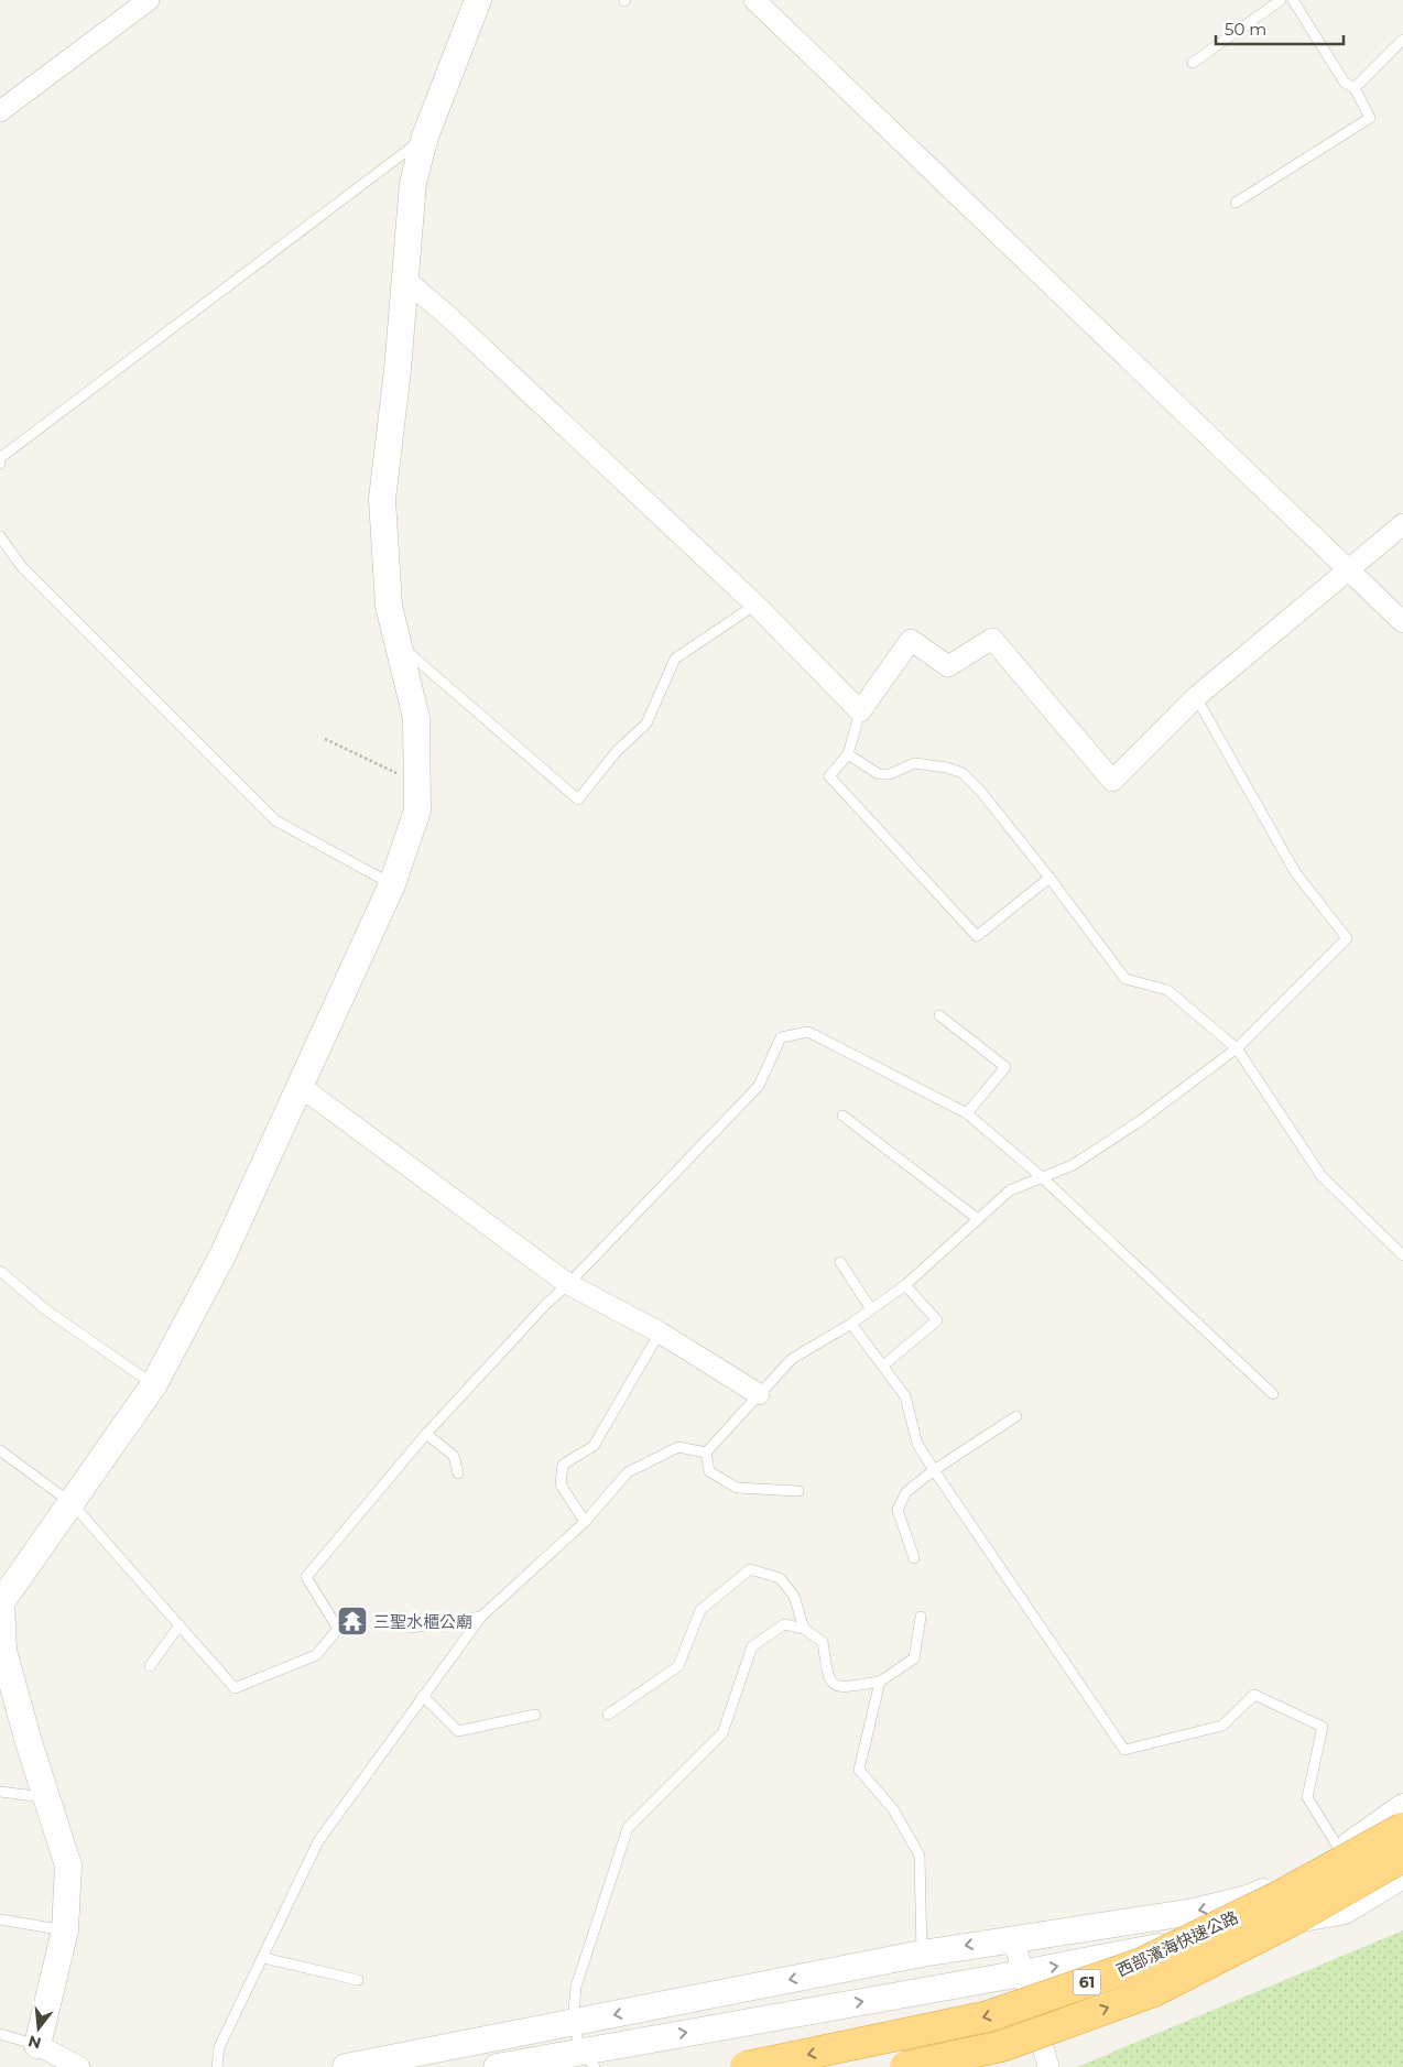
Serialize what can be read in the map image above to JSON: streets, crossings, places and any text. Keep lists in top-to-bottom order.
{
  "streets": {
    "highway": ["西部濱海快速公路", "61"]
  },
  "places": {
    "temple": ["三聖水櫃公廟"]
  },
  "scale_bar": "50 m",
  "north": "bottom"
}
